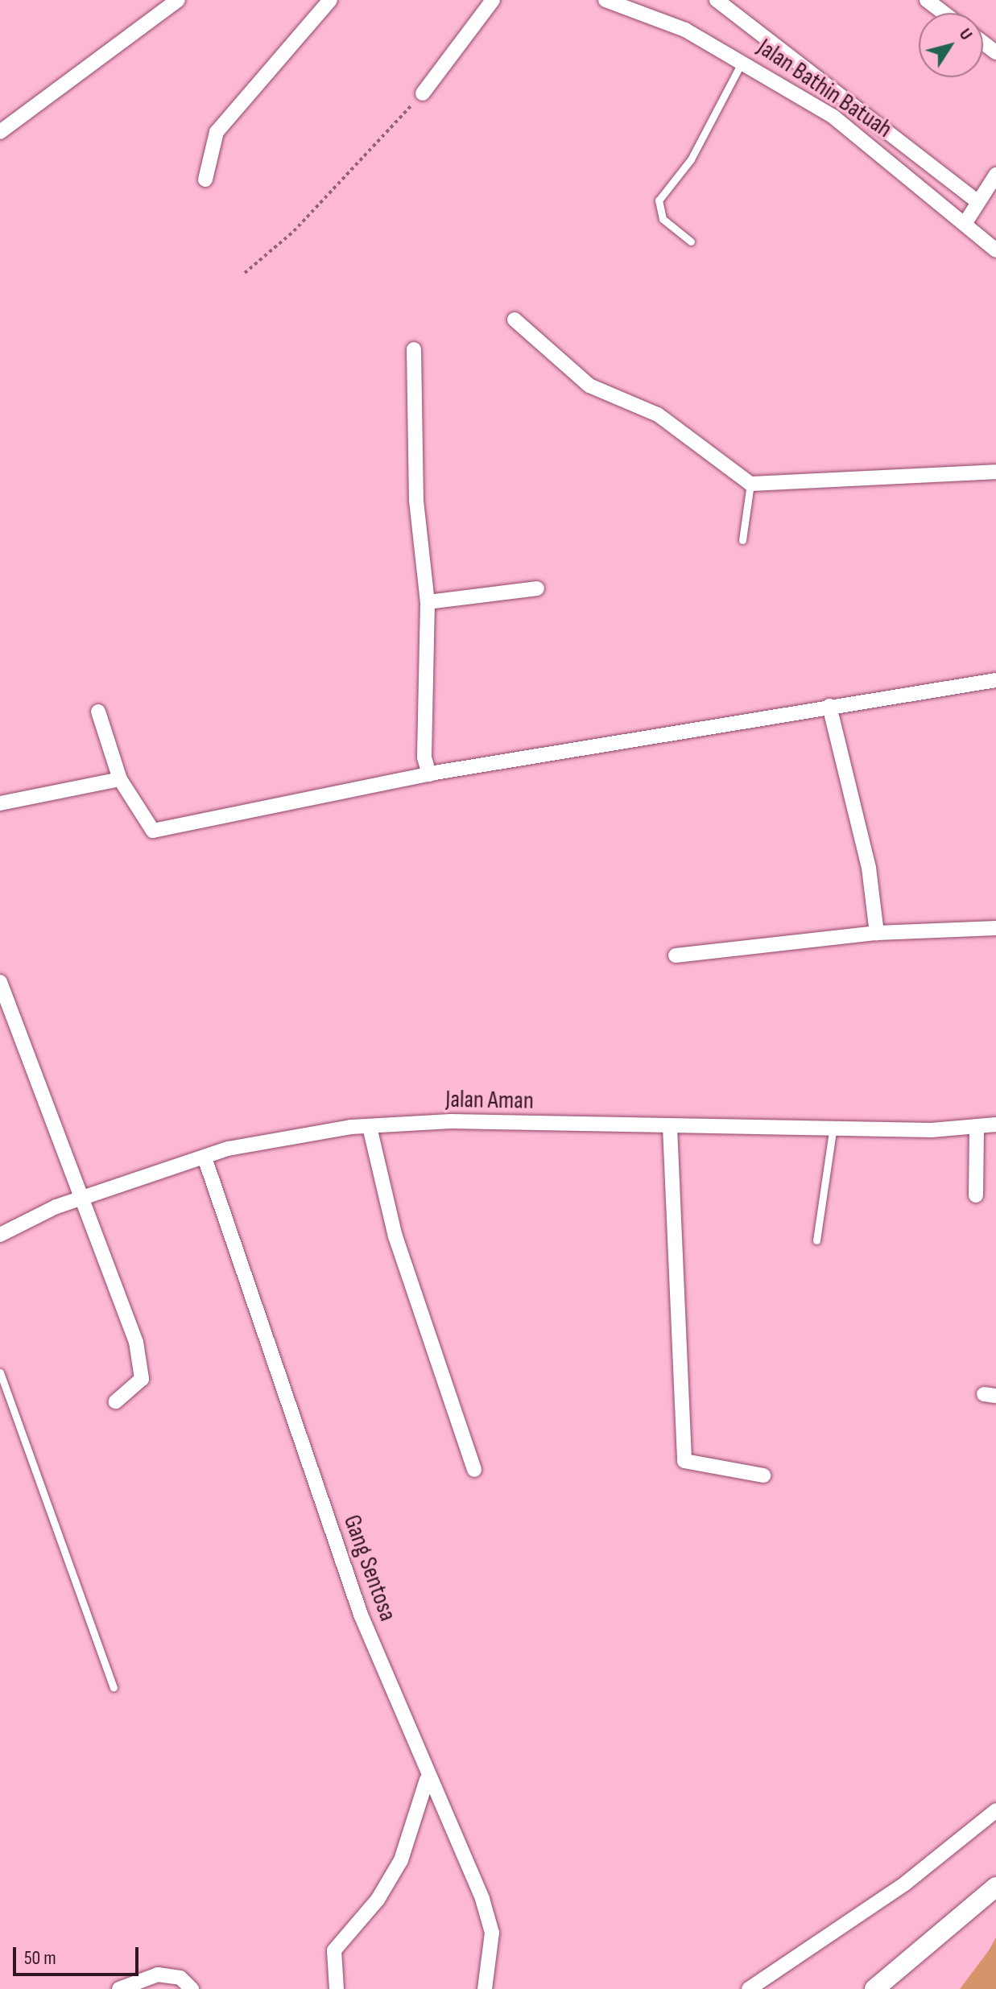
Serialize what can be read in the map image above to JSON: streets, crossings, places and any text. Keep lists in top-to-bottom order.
{
  "streets": {
    "street": ["Jalan Bathin Batuah", "Jalan Aman", "Gang Sentosa"]
  },
  "crossings": [
    ["Jalan Aman", "Gang Sentosa"]
  ],
  "scale_bar": "50 m",
  "north": "top right"
}
